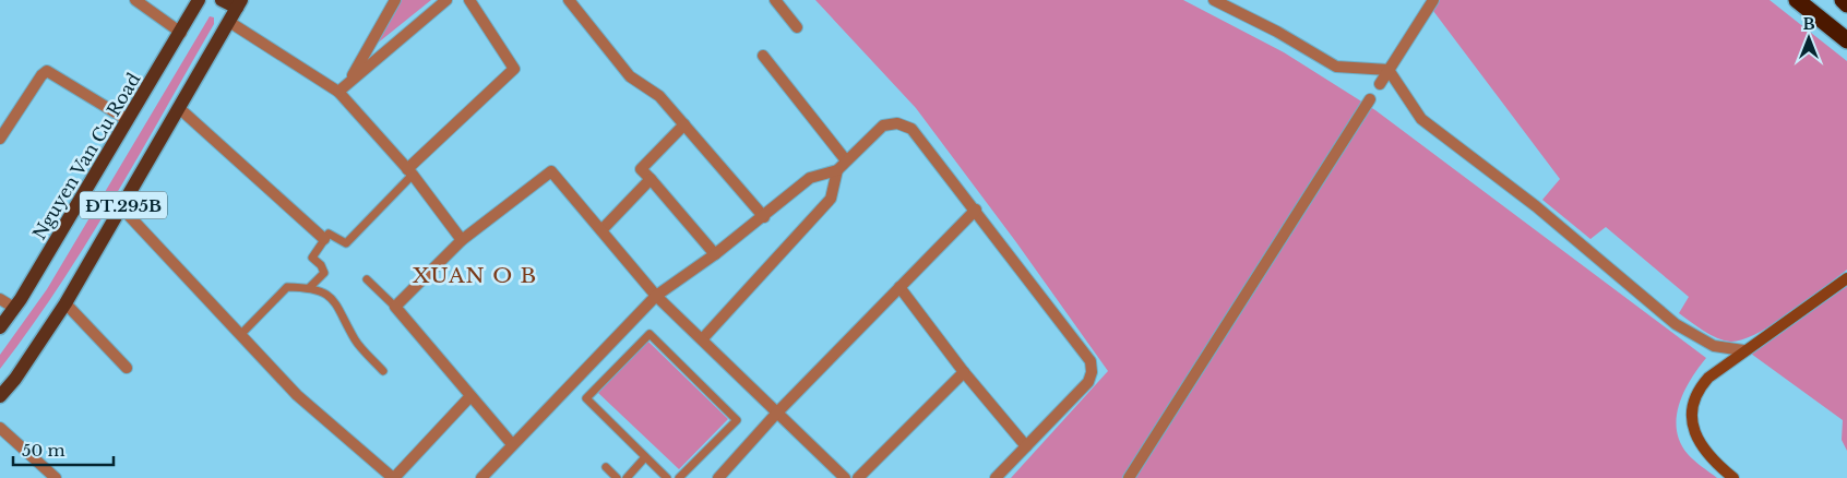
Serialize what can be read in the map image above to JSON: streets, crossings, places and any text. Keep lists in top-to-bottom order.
{
  "streets": {
    "main road": ["Nguyen Van Cu Road", "ĐT.295B"]
  },
  "districts": ["XUAN O B"],
  "scale_bar": "50 m",
  "north": "top"
}
